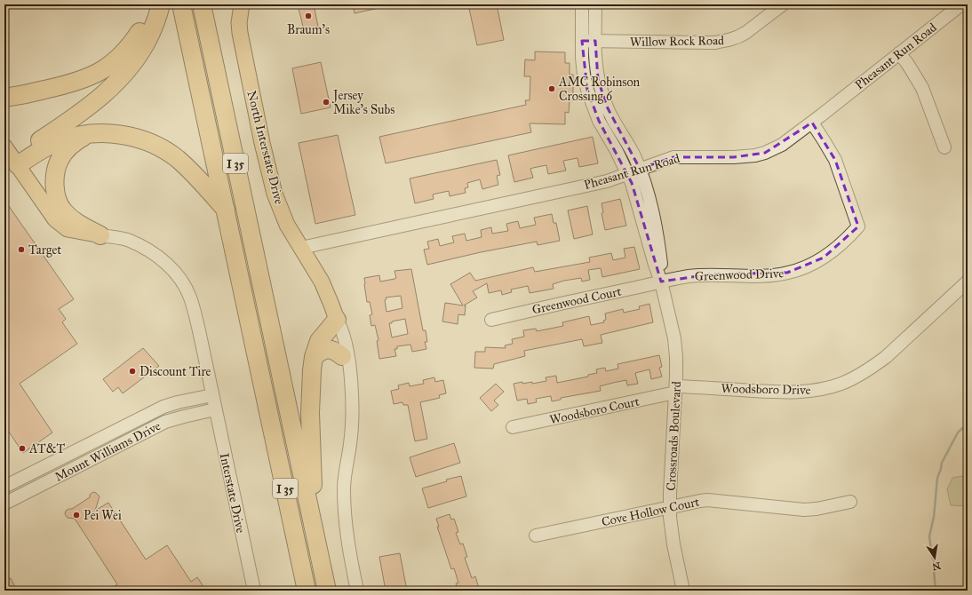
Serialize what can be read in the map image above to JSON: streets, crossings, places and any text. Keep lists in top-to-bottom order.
{
  "streets": {
    "highway": ["I 35"],
    "main road": ["North Interstate Drive"],
    "street": [
      "Willow Rock Road",
      "Pheasant Run Road",
      "Greenwood Drive",
      "Greenwood Court",
      "Woodsboro Drive",
      "Woodsboro Court",
      "Crossroads Boulevard",
      "Mount Williams Drive",
      "Interstate Drive",
      "Cove Hollow Court"
    ]
  },
  "crossings": [
    ["Willow Rock Road", "Crossroads Boulevard"],
    ["Pheasant Run Road", "North Interstate Drive"],
    ["Pheasant Run Road", "Greenwood Drive"],
    ["Pheasant Run Road", "Crossroads Boulevard"],
    ["Greenwood Drive", "Greenwood Court"],
    ["Greenwood Drive", "Crossroads Boulevard"],
    ["Greenwood Court", "Crossroads Boulevard"],
    ["Woodsboro Drive", "Woodsboro Court"],
    ["Woodsboro Drive", "Crossroads Boulevard"],
    ["Woodsboro Court", "Crossroads Boulevard"],
    ["Crossroads Boulevard", "Cove Hollow Court"],
    ["Mount Williams Drive", "Interstate Drive"]
  ],
  "places": [
    "Braum's",
    "AMC Robinson Crossing 6",
    "Jersey Mike's Subs",
    "Target",
    "Discount Tire",
    "AT&T",
    "Pei Wei"
  ],
  "north": "bottom"
}
